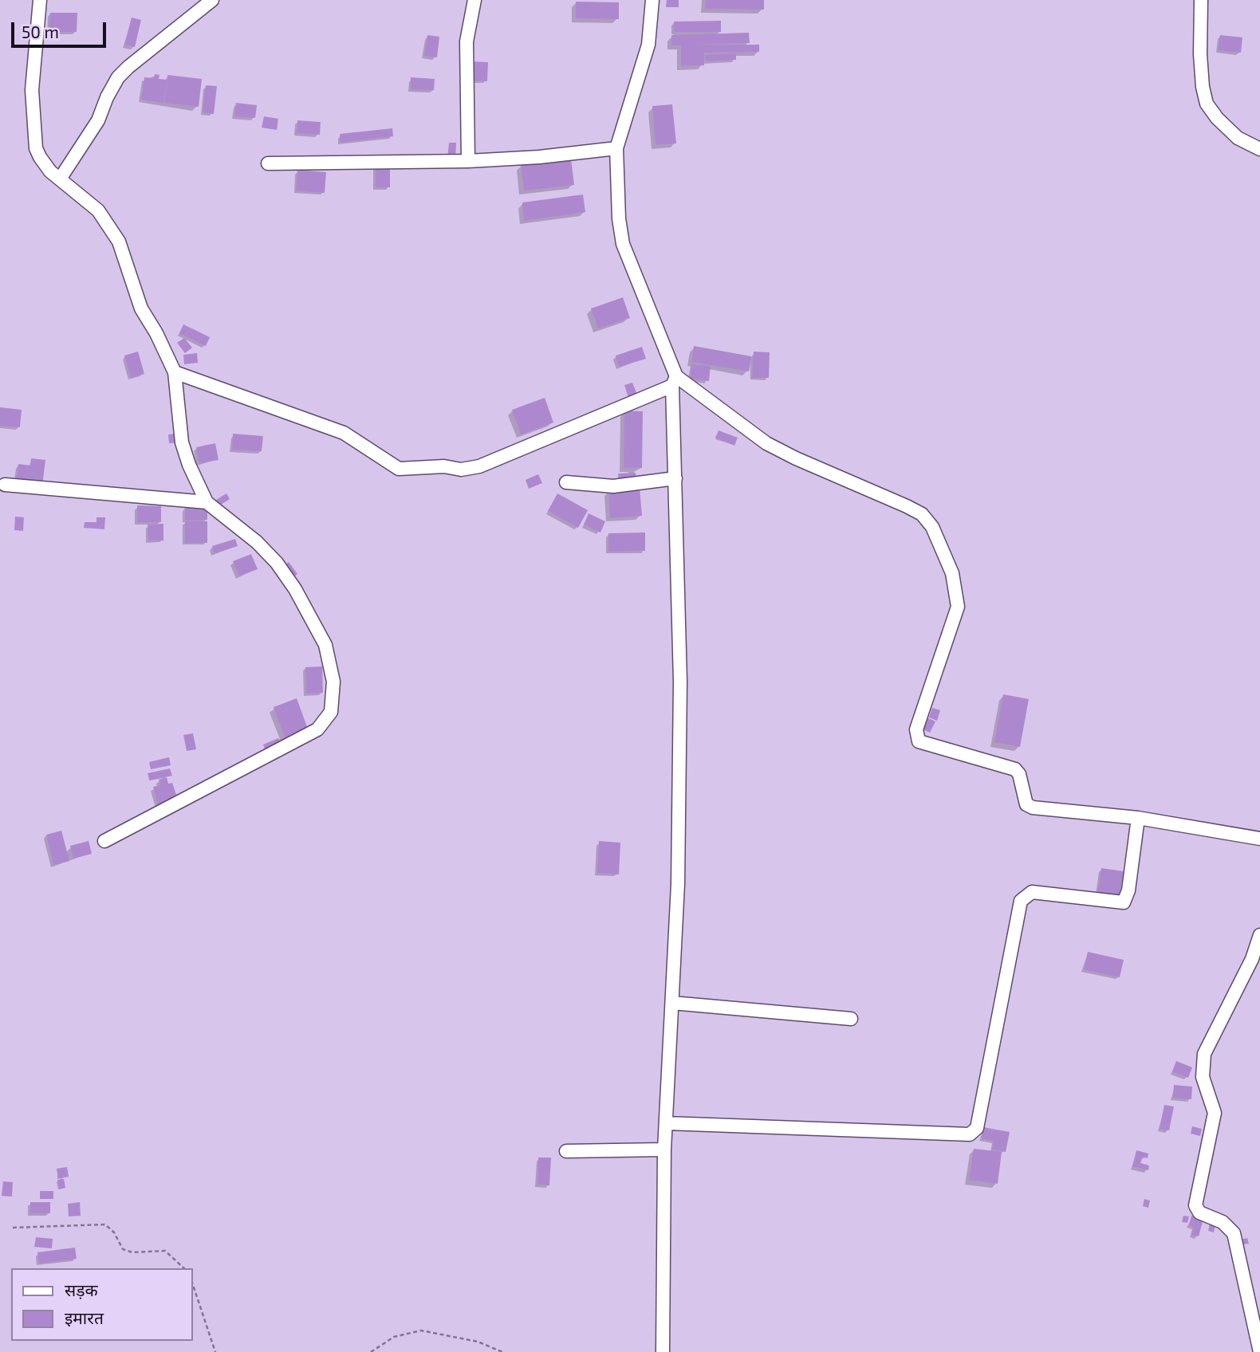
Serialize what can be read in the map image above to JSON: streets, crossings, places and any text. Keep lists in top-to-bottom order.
{
  "legend": ["सड़क", "इमारत"],
  "scale_bar": "50 m"
}
